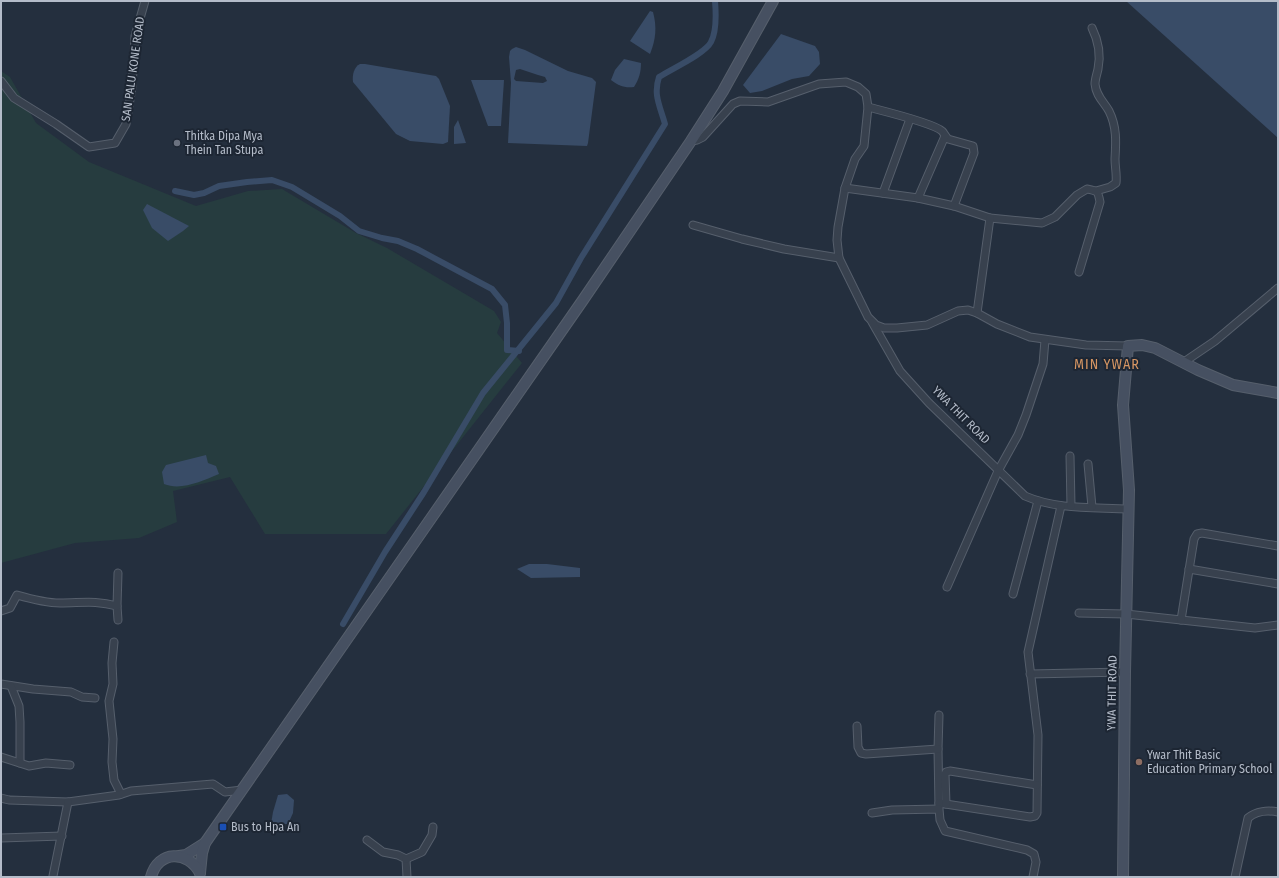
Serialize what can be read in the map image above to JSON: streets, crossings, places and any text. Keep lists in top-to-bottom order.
{
  "streets": {
    "main road": ["YWA THIT ROAD"],
    "street": ["SAN PALU KONE ROAD"]
  },
  "districts": ["MIN YWAR"],
  "places": {
    "other": ["Thitka Dipa Mya Thein Tan Stupa", "Ywar Thit Basic Education Primary School"],
    "transit": ["Bus to Hpa An"]
  }
}
